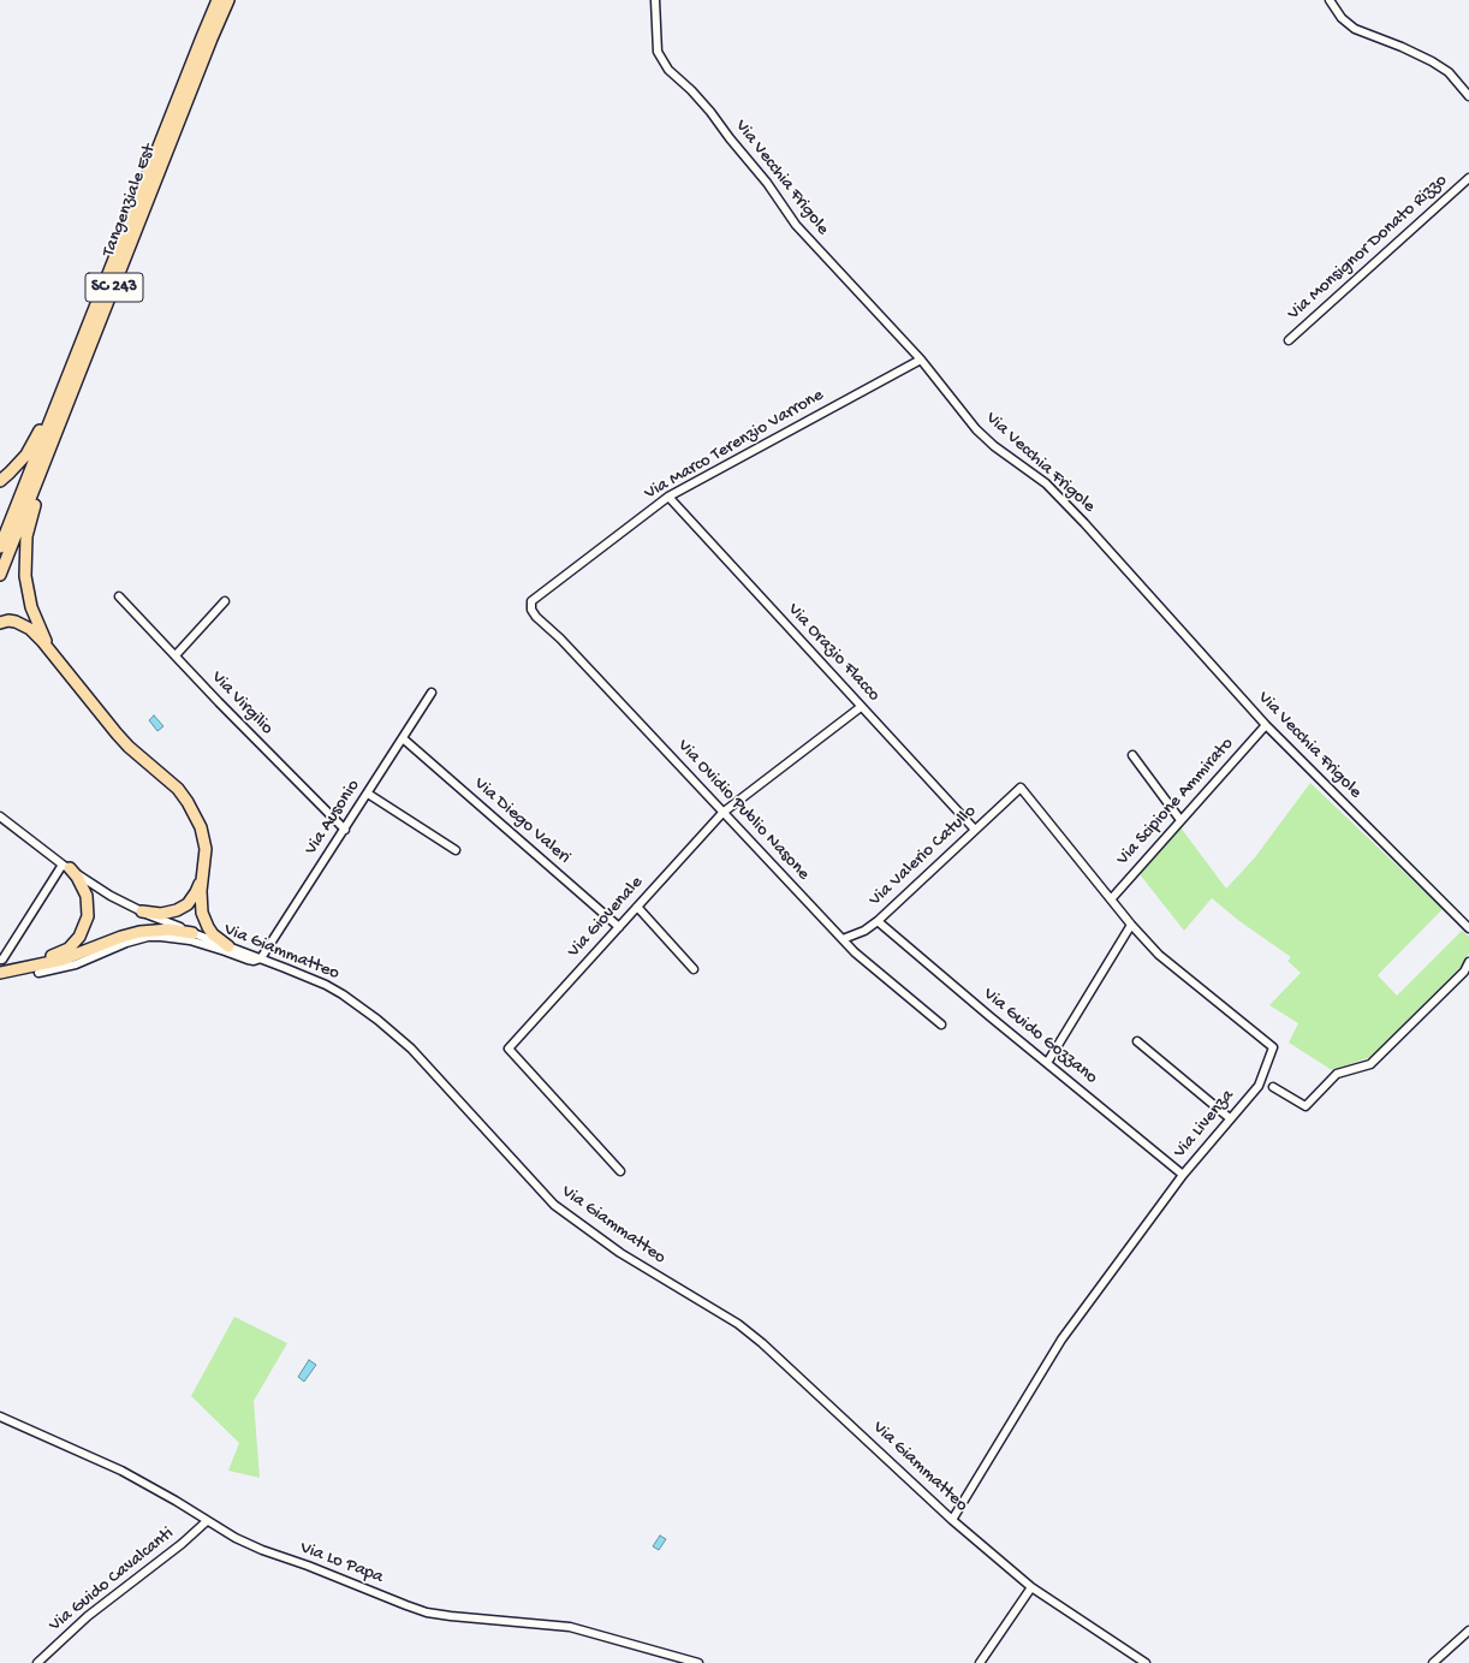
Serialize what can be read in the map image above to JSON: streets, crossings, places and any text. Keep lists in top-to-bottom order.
{
  "streets": {
    "highway": ["Tangenziale Est", "SC 243"],
    "street": [
      "Via Vecchia Frigole",
      "Via Monsignor Donato Rizzo",
      "Via Marco Terenzio Varrone",
      "Via Orazio Flacco",
      "Via Virgilio",
      "Via Scipione Ammirato",
      "Via Ovidio Publio Nasone",
      "Via Ausonio",
      "Via Diego Valeri",
      "Via Valerio Catullo",
      "Via Giovenale",
      "Via Giammatteo",
      "Via Guido Gozzano",
      "Via Livenza",
      "Via Lo Papa",
      "Via Guido Cavalcanti"
    ]
  },
  "crossings": [
    ["Via Vecchia Frigole", "Via Marco Terenzio Varrone"],
    ["Via Vecchia Frigole", "Via Scipione Ammirato"],
    ["Via Marco Terenzio Varrone", "Via Orazio Flacco"],
    ["Via Marco Terenzio Varrone", "Via Ovidio Publio Nasone"],
    ["Via Orazio Flacco", "Via Valerio Catullo"],
    ["Via Orazio Flacco", "Via Giovenale"],
    ["Via Virgilio", "Via Ausonio"],
    ["Via Scipione Ammirato", "Via Livenza"],
    ["Via Ovidio Publio Nasone", "Via Valerio Catullo"],
    ["Via Ovidio Publio Nasone", "Via Giovenale"],
    ["Via Ausonio", "Via Diego Valeri"],
    ["Via Ausonio", "Via Giammatteo"],
    ["Via Diego Valeri", "Via Giovenale"],
    ["Via Valerio Catullo", "Via Guido Gozzano"],
    ["Via Valerio Catullo", "Via Livenza"],
    ["Via Giammatteo", "Via Livenza"],
    ["Via Guido Gozzano", "Via Livenza"],
    ["Via Lo Papa", "Via Guido Cavalcanti"]
  ]
}
